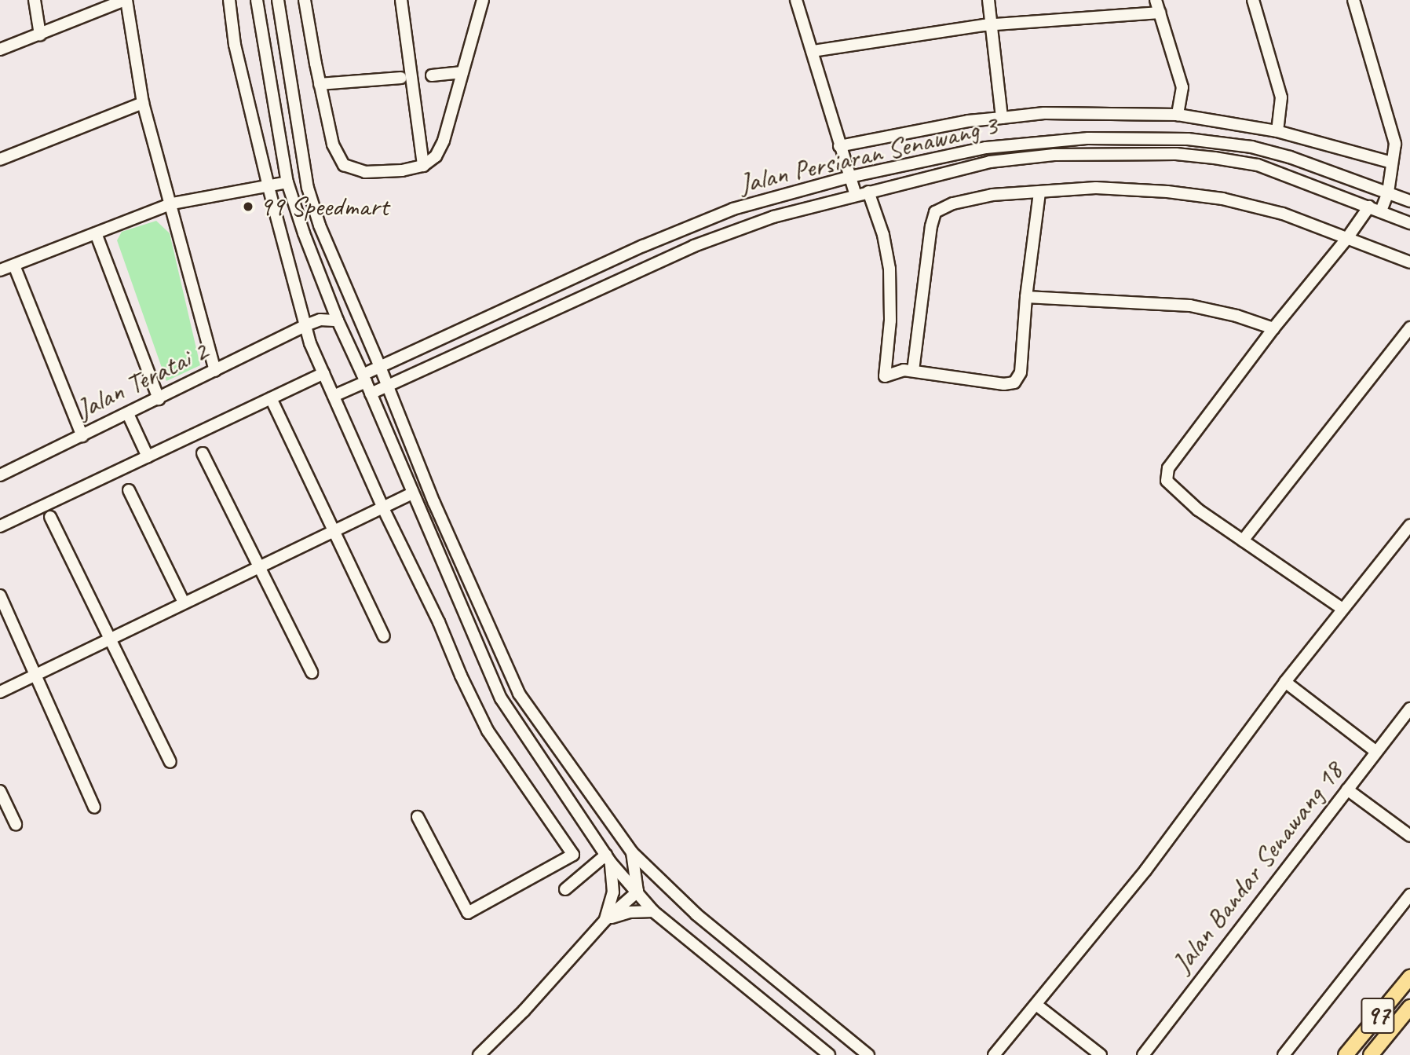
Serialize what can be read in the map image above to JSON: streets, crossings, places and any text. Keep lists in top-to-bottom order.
{
  "streets": {
    "main road": ["97"],
    "street": ["Jalan Persiaran Senawang 3", "Jalan Teratai 2", "Jalan Bandar Senawang 18"]
  },
  "places": ["99 Speedmart"]
}
